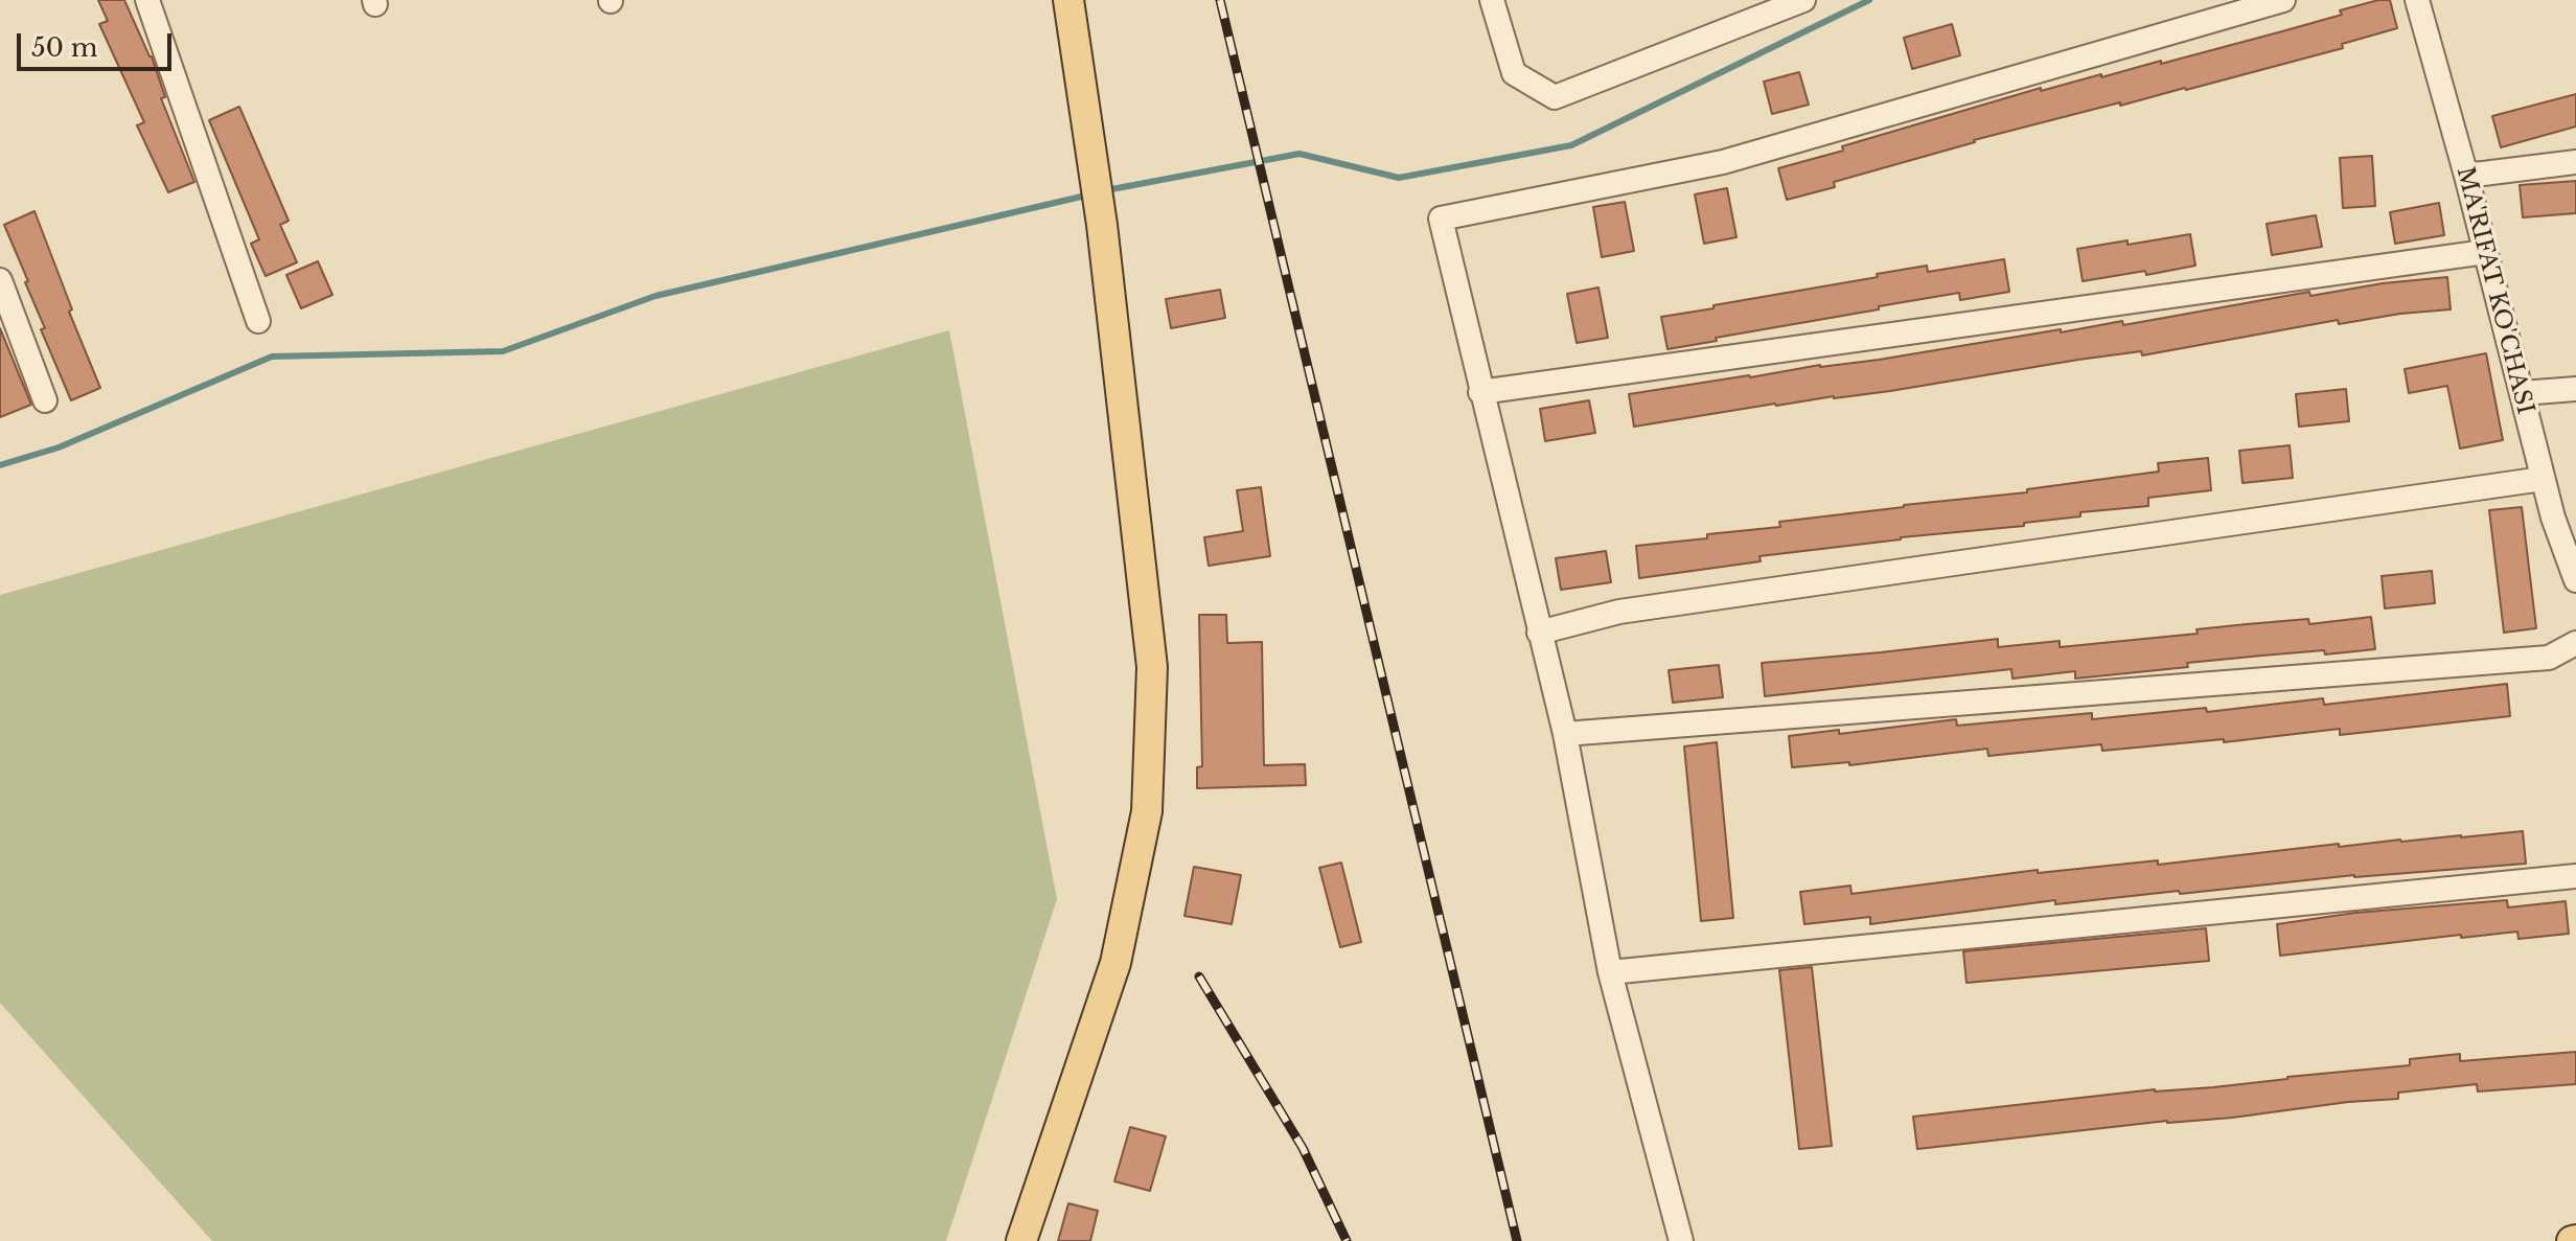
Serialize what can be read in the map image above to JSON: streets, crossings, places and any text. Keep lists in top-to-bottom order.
{
  "streets": {
    "street": ["MA'RIFAT KO'CHASI"]
  },
  "scale_bar": "50 m"
}
